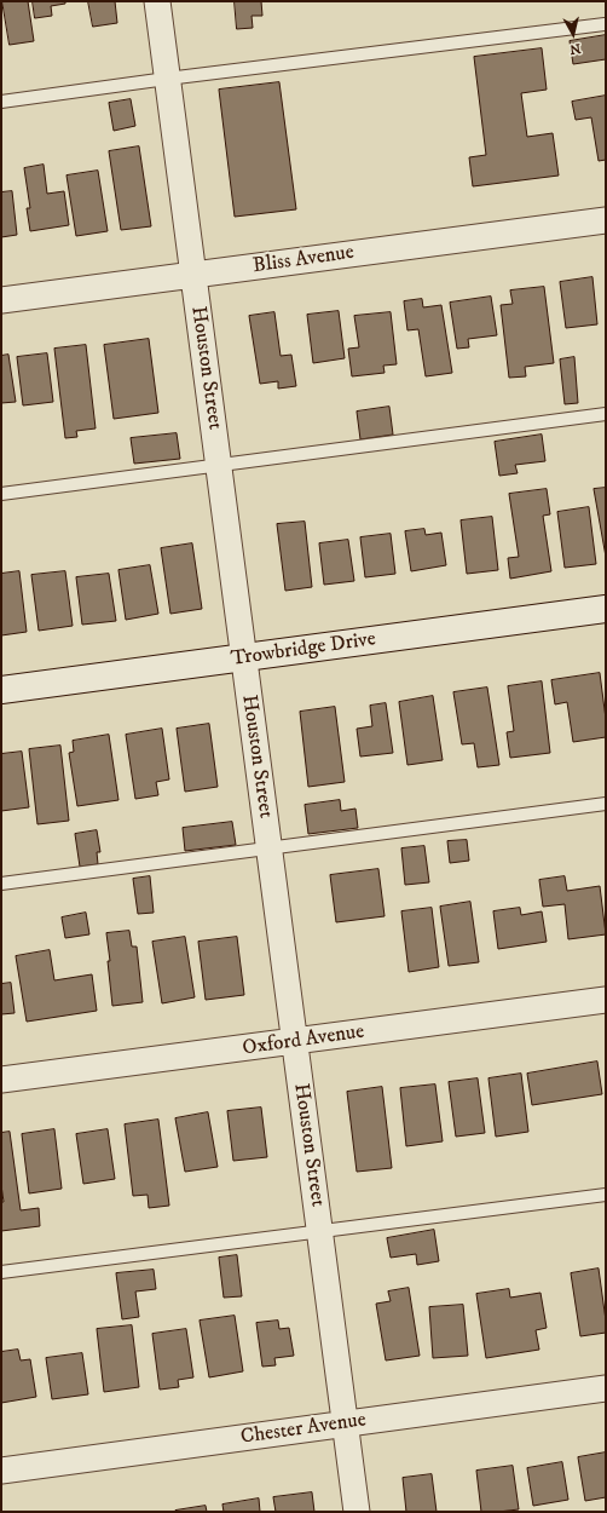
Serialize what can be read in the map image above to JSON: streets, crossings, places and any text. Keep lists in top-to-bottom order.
{
  "streets": {
    "main road": ["Trowbridge Drive"],
    "street": [
      "Bliss Avenue",
      "Houston Street",
      "Oxford Avenue",
      "Chester Avenue"
    ]
  },
  "crossings": [
    ["Bliss Avenue", "Houston Street"],
    ["Houston Street", "Trowbridge Drive"],
    ["Houston Street", "Oxford Avenue"],
    ["Houston Street", "Chester Avenue"]
  ],
  "north": "bottom"
}
